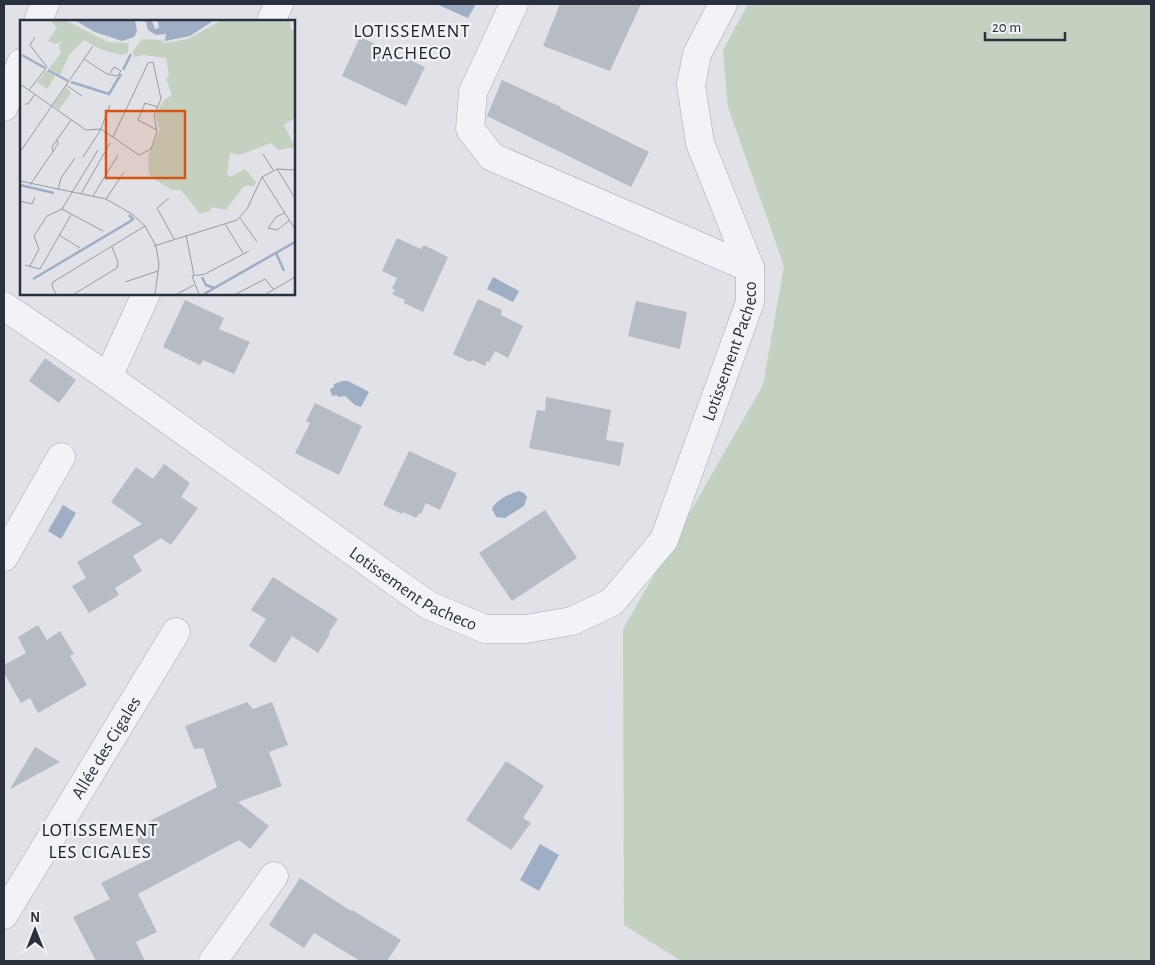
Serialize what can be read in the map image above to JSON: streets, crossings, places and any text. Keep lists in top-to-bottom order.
{
  "streets": {
    "street": ["Lotissement Pacheco", "Allée des Cigales"]
  },
  "districts": ["LOTISSEMENT PACHECO", "LOTISSEMENT LES CIGALES"],
  "scale_bar": "20 m",
  "north": "top"
}
